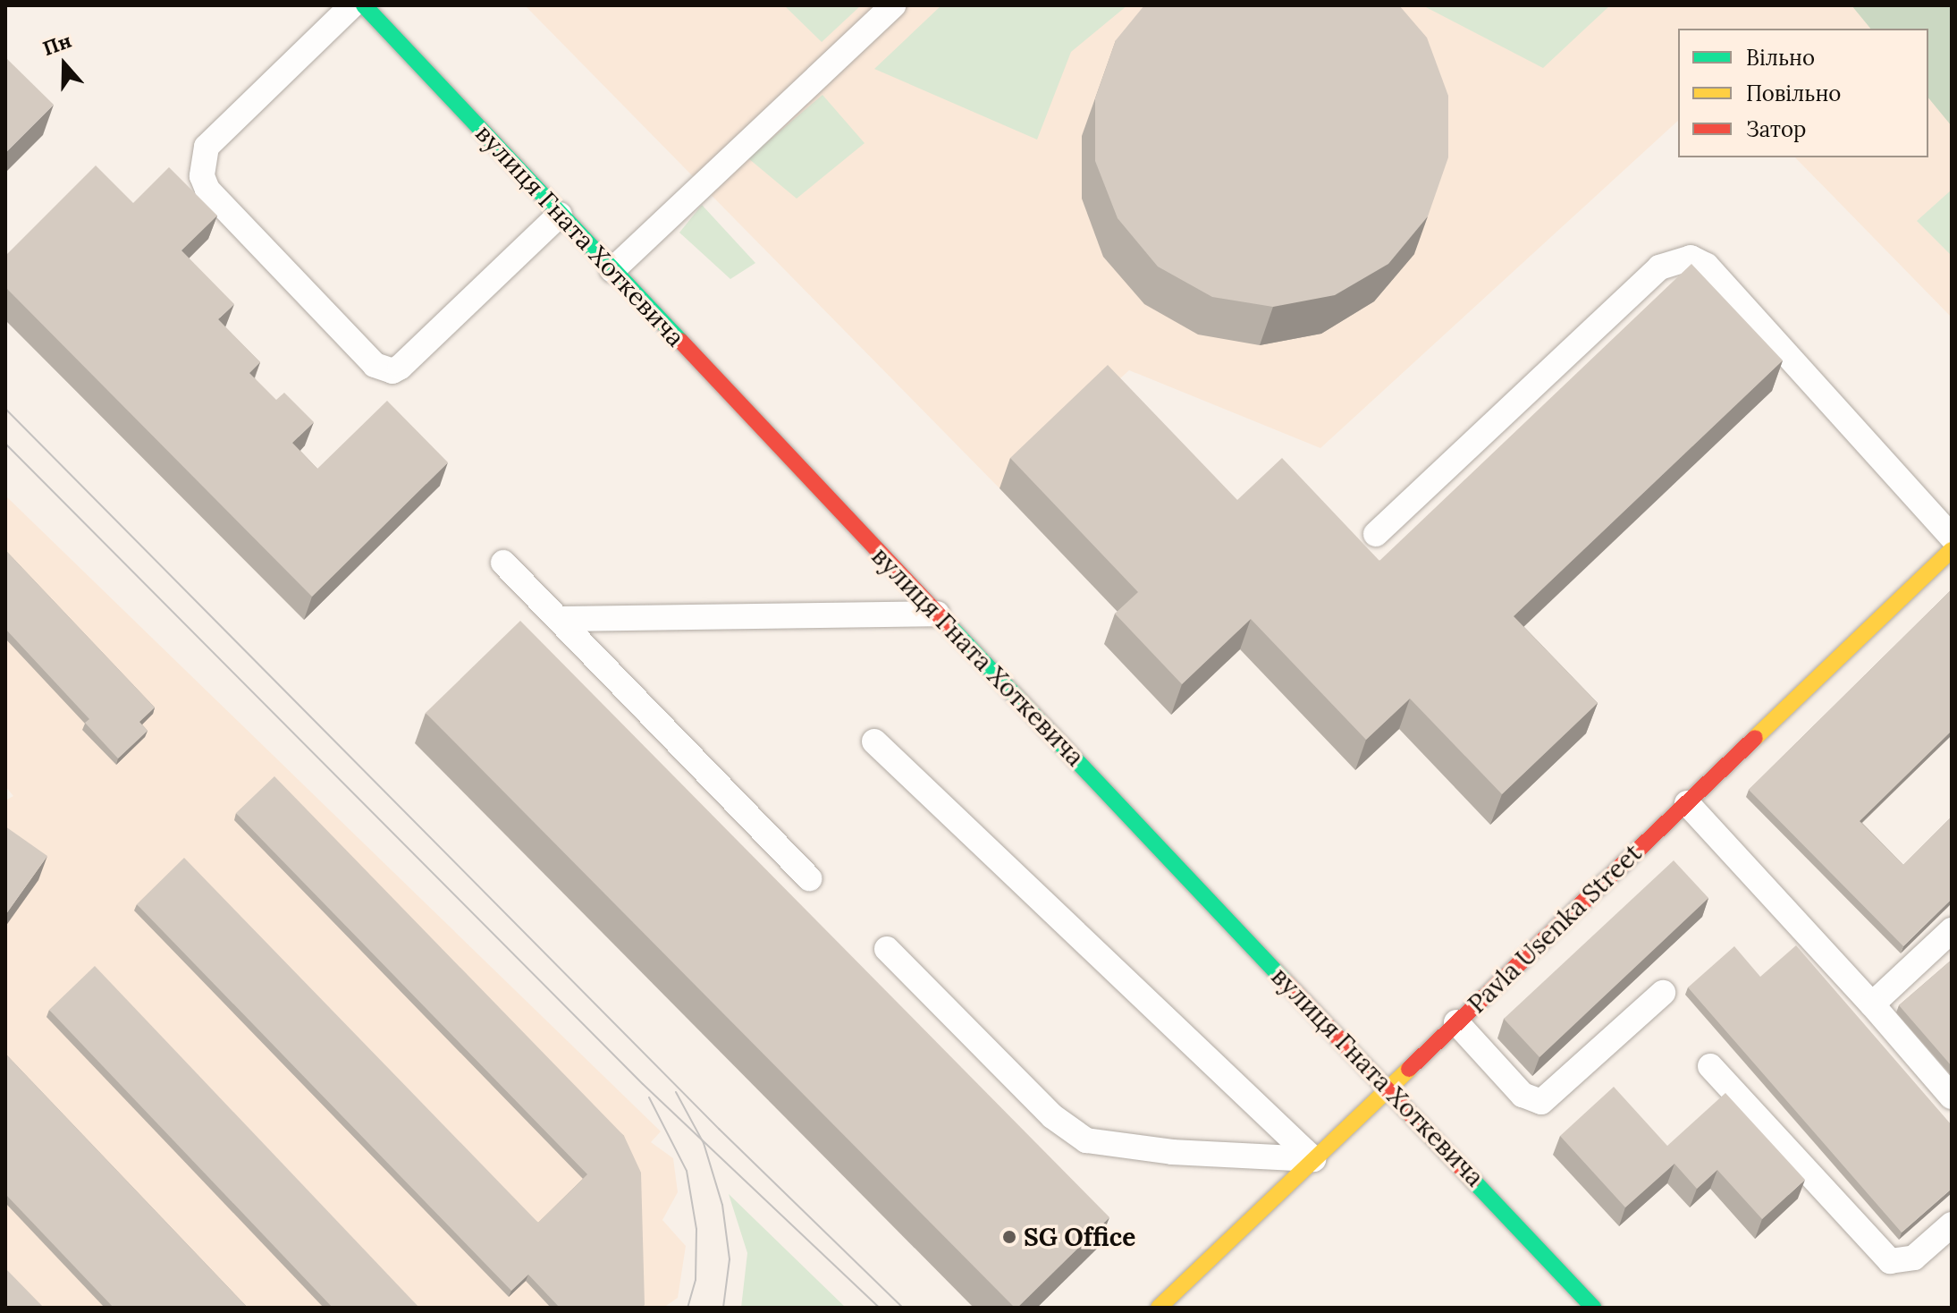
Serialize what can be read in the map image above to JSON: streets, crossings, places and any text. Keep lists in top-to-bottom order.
{
  "streets": {
    "street": ["вулиця Гната Хоткевича", "Pavla Usenka Street"]
  },
  "crossings": [
    ["вулиця Гната Хоткевича", "Pavla Usenka Street"]
  ],
  "places": ["SG Office"],
  "legend": ["Вільно", "Повільно", "Затор"],
  "north": "top"
}
